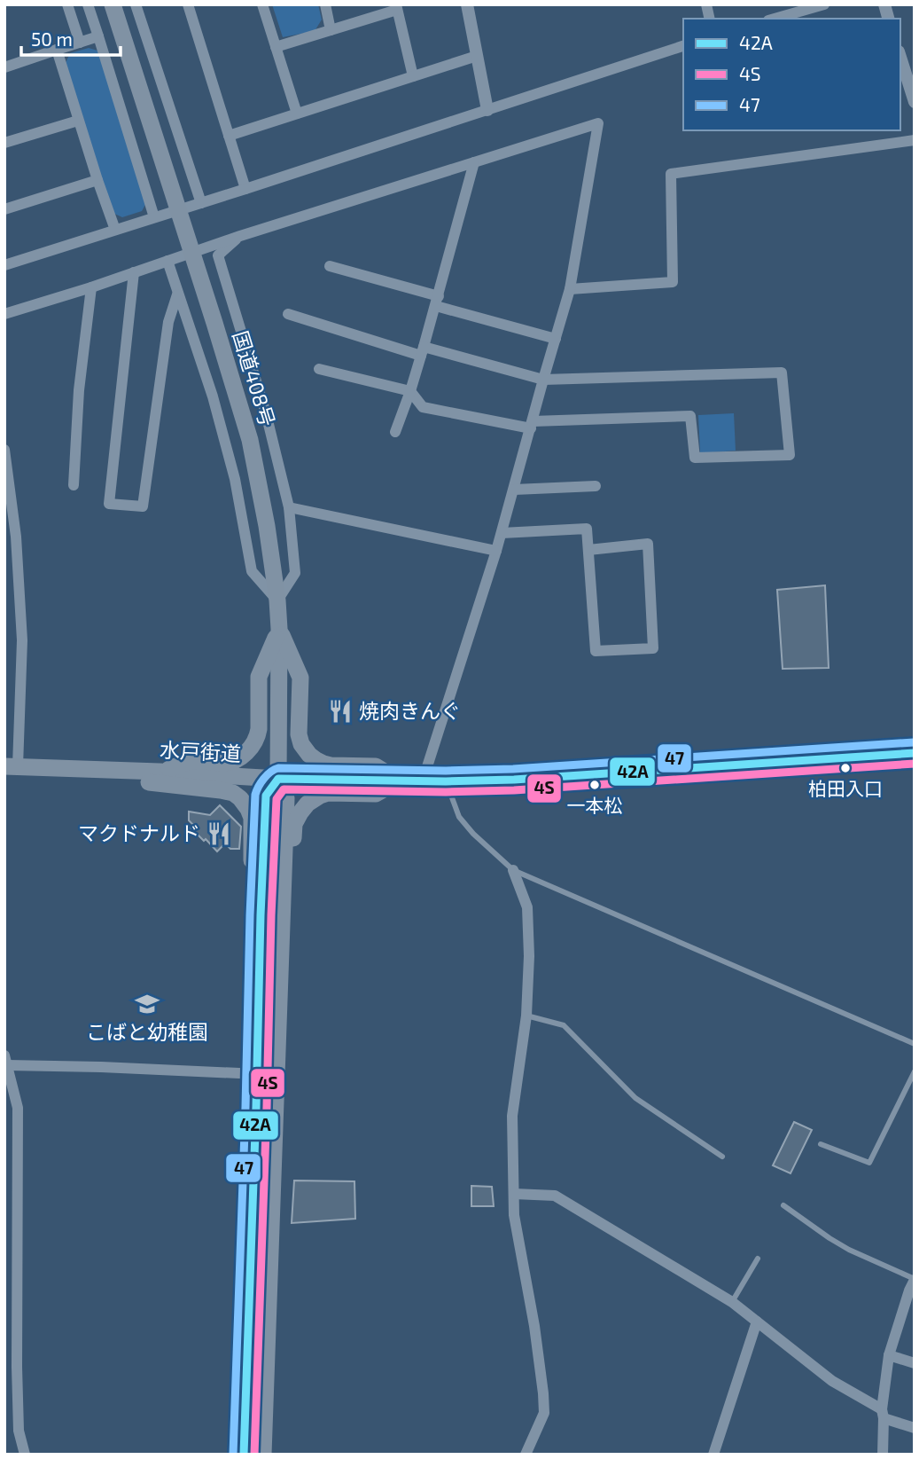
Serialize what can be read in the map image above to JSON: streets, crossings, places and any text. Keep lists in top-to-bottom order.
{
  "streets": {
    "highway": ["国道408号", "水戸街道"]
  },
  "crossings": [
    ["国道408号", "水戸街道"]
  ],
  "places": {
    "restaurant": ["焼肉きんぐ", "マクドナルド"],
    "other": ["柏田入口", "一本松"],
    "school or university": ["こばと幼稚園"]
  },
  "lines": ["transit line 47", "transit line 42A", "transit line 4S"],
  "legend": ["42A", "4S", "47"],
  "scale_bar": "50 m"
}
